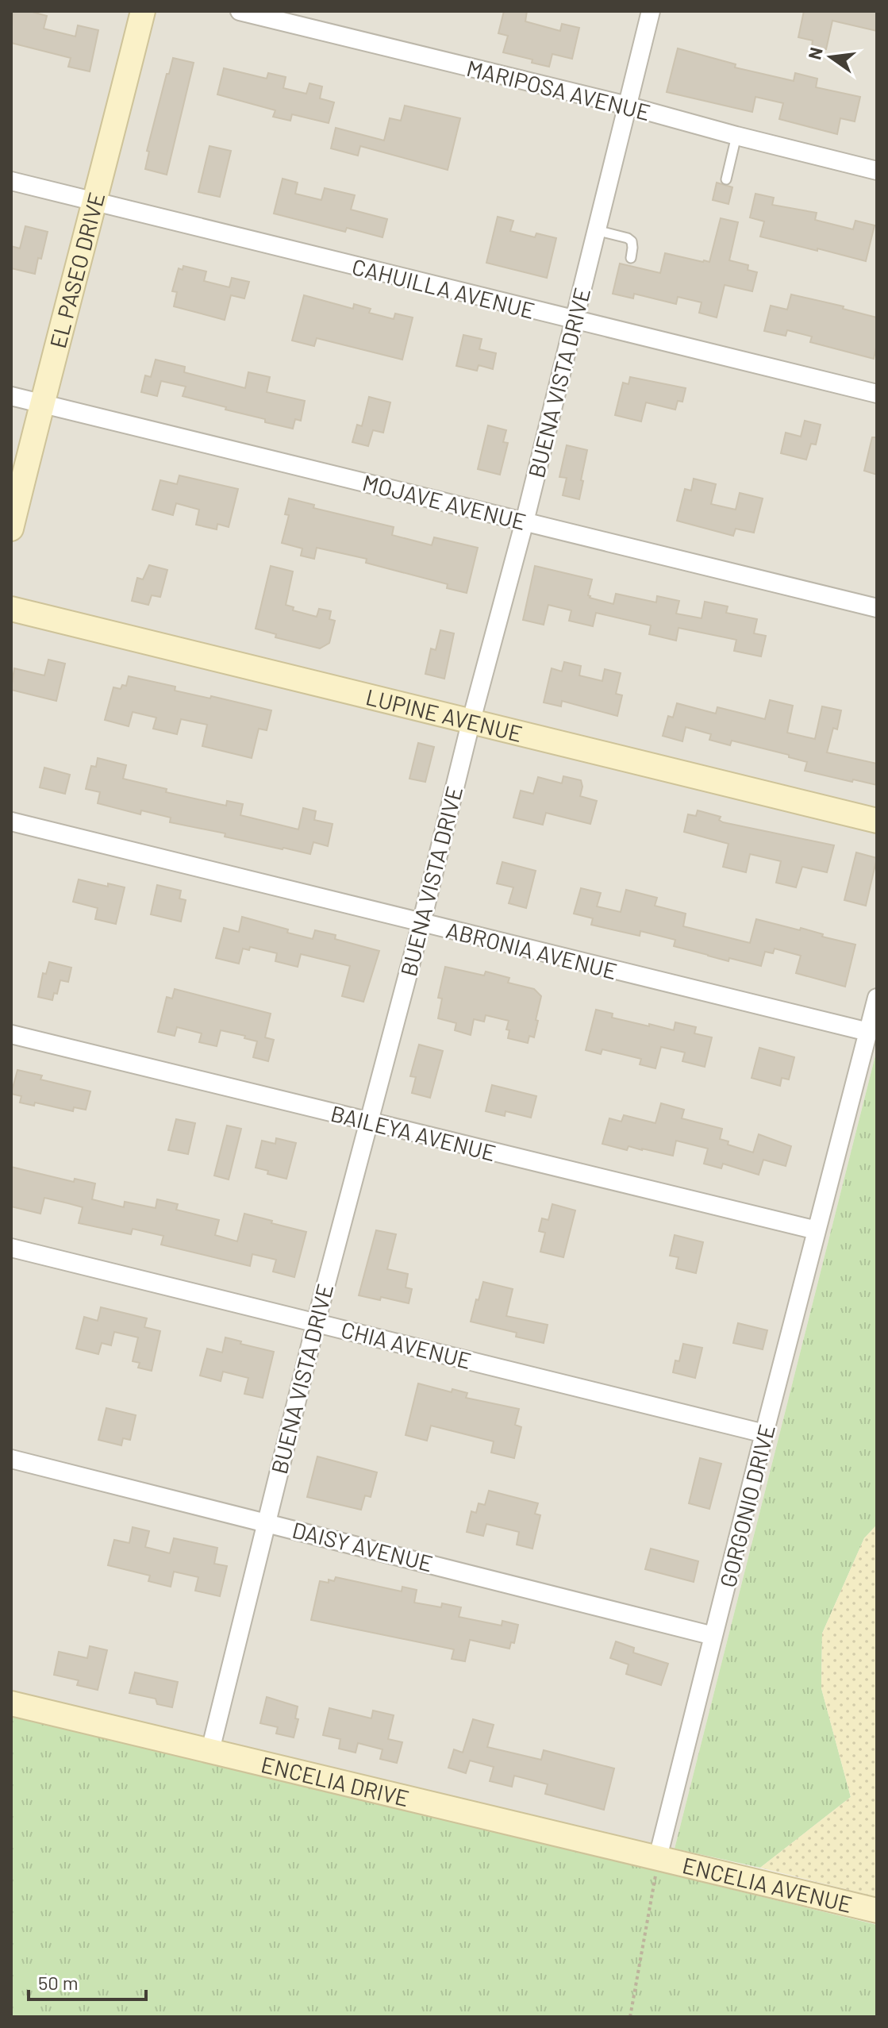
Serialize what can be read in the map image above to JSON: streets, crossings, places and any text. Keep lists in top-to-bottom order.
{
  "streets": {
    "street": [
      "MARIPOSA AVENUE",
      "EL PASEO DRIVE",
      "CAHUILLA AVENUE",
      "BUENA VISTA DRIVE",
      "MOJAVE AVENUE",
      "LUPINE AVENUE",
      "ABRONIA AVENUE",
      "BAILEYA AVENUE",
      "CHIA AVENUE",
      "GORGONIO DRIVE",
      "DAISY AVENUE",
      "ENCELIA DRIVE",
      "ENCELIA AVENUE"
    ]
  },
  "crossings": [
    ["MARIPOSA AVENUE", "BUENA VISTA DRIVE"],
    ["EL PASEO DRIVE", "CAHUILLA AVENUE"],
    ["EL PASEO DRIVE", "MOJAVE AVENUE"],
    ["CAHUILLA AVENUE", "BUENA VISTA DRIVE"],
    ["BUENA VISTA DRIVE", "MOJAVE AVENUE"],
    ["BUENA VISTA DRIVE", "LUPINE AVENUE"],
    ["BUENA VISTA DRIVE", "ABRONIA AVENUE"],
    ["BUENA VISTA DRIVE", "BAILEYA AVENUE"],
    ["BUENA VISTA DRIVE", "CHIA AVENUE"],
    ["BUENA VISTA DRIVE", "DAISY AVENUE"],
    ["BUENA VISTA DRIVE", "ENCELIA DRIVE"],
    ["ABRONIA AVENUE", "GORGONIO DRIVE"],
    ["BAILEYA AVENUE", "GORGONIO DRIVE"],
    ["CHIA AVENUE", "GORGONIO DRIVE"],
    ["GORGONIO DRIVE", "DAISY AVENUE"],
    ["GORGONIO DRIVE", "ENCELIA DRIVE"],
    ["GORGONIO DRIVE", "ENCELIA AVENUE"],
    ["ENCELIA DRIVE", "ENCELIA AVENUE"]
  ],
  "scale_bar": "50 m",
  "north": "left"
}
